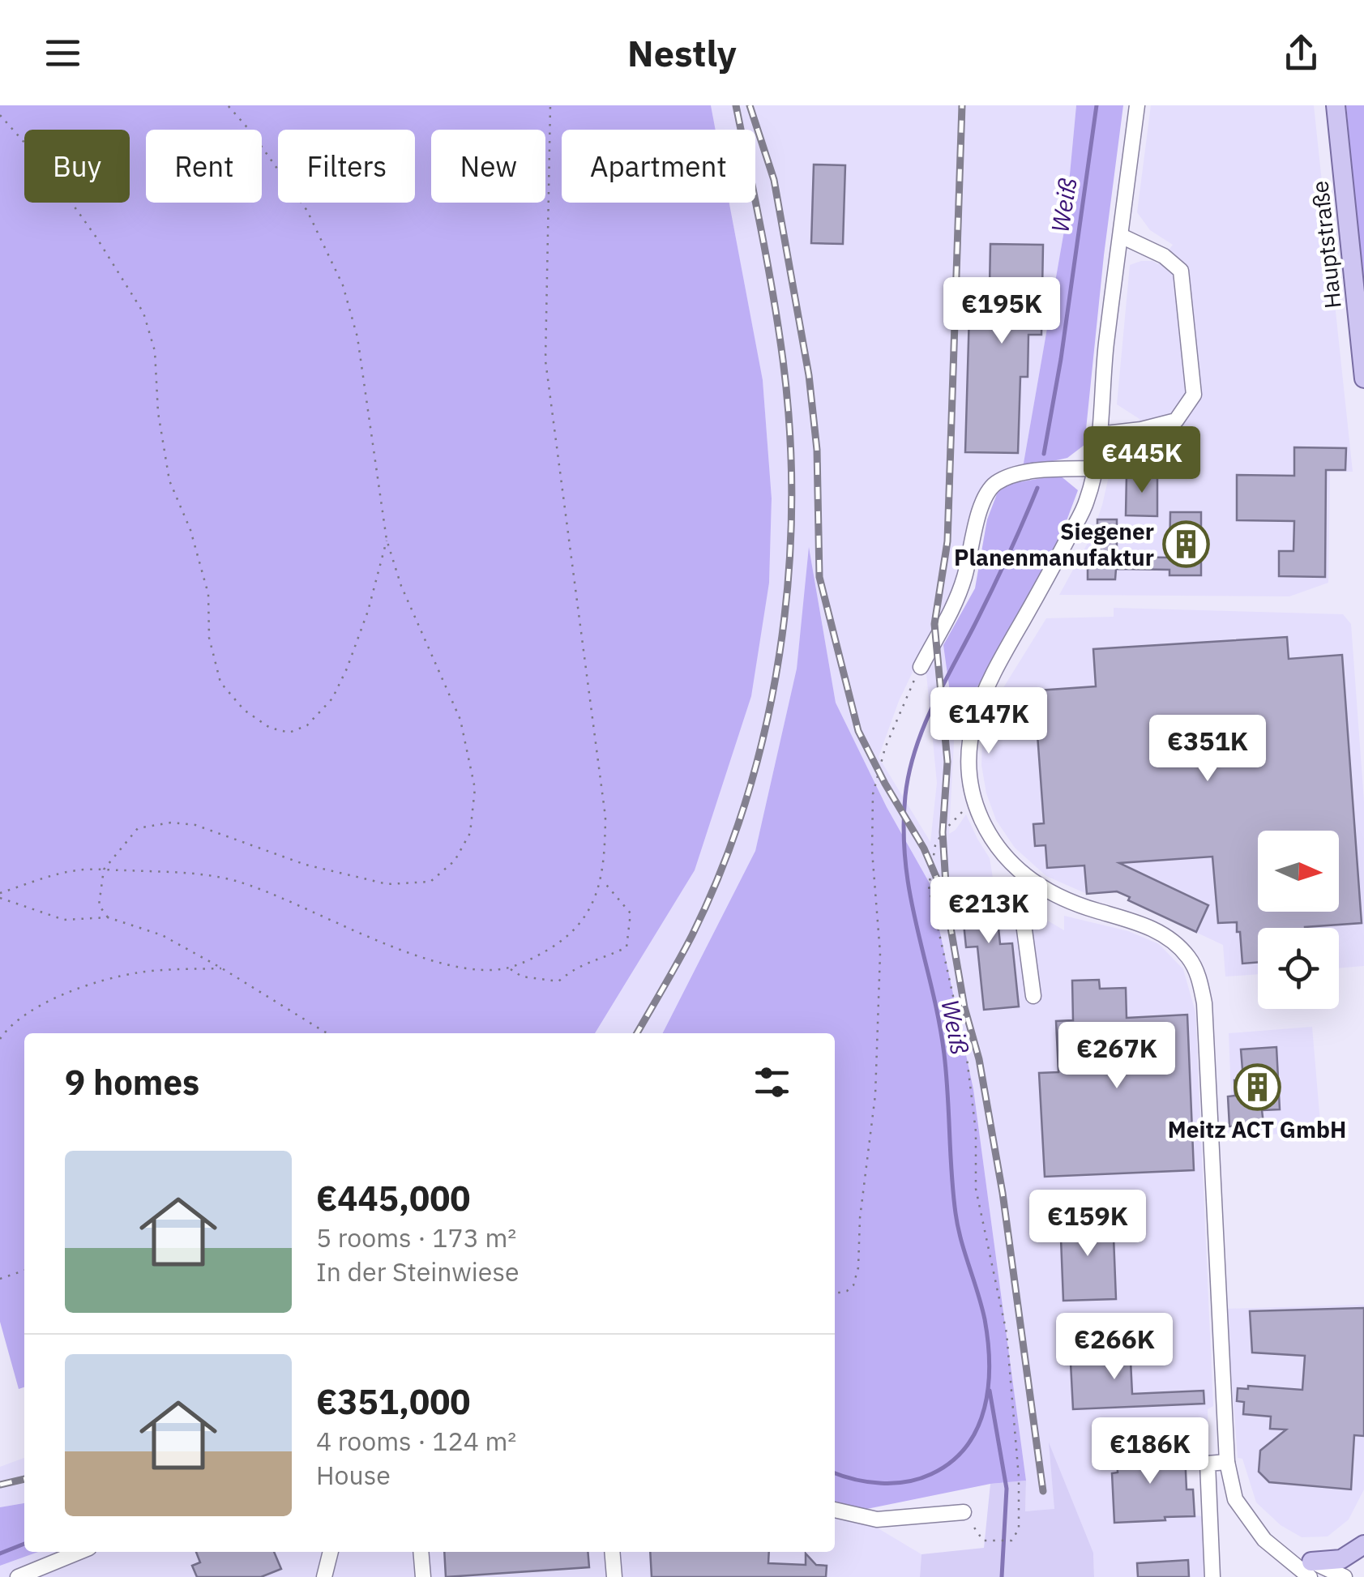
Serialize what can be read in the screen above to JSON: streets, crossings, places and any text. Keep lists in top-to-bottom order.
{
  "streets": {
    "main road": ["Hauptstraße"]
  },
  "water": ["Weiß"],
  "places": {
    "building": ["Siegener Planenmanufaktur", "Meitz ACT GmbH"]
  },
  "north": "right",
  "page": {
    "header": "Nestly",
    "chip": [
      "Buy",
      "Rent",
      "Filters",
      "New",
      "Apartment"
    ],
    "price": [
      "€195K",
      "€445K",
      "€147K",
      "€351K",
      "€213K",
      "€267K",
      "€159K",
      "€266K",
      "€186K"
    ],
    "heading": "9 homes",
    "list": [
      {
        "name": "€445,000",
        "note": "5 rooms · 173 m² · In der Steinwiese"
      },
      {
        "name": "€351,000",
        "note": "4 rooms · 124 m² · House"
      }
    ]
  }
}
